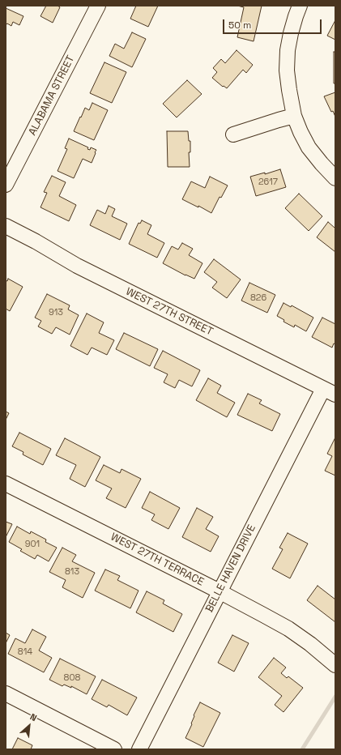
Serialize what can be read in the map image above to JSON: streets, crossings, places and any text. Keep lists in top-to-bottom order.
{
  "streets": {
    "street": [
      "ALABAMA STREET",
      "WEST 27TH STREET",
      "WEST 27TH TERRACE",
      "BELLE HAVEN DRIVE"
    ]
  },
  "crossings": [
    ["WEST 27TH STREET", "BELLE HAVEN DRIVE"],
    ["WEST 27TH TERRACE", "BELLE HAVEN DRIVE"]
  ],
  "house_numbers": [
    "2617",
    "826",
    "913",
    "901",
    "813",
    "814",
    "808"
  ],
  "scale_bar": "50 m",
  "north": "top right"
}
